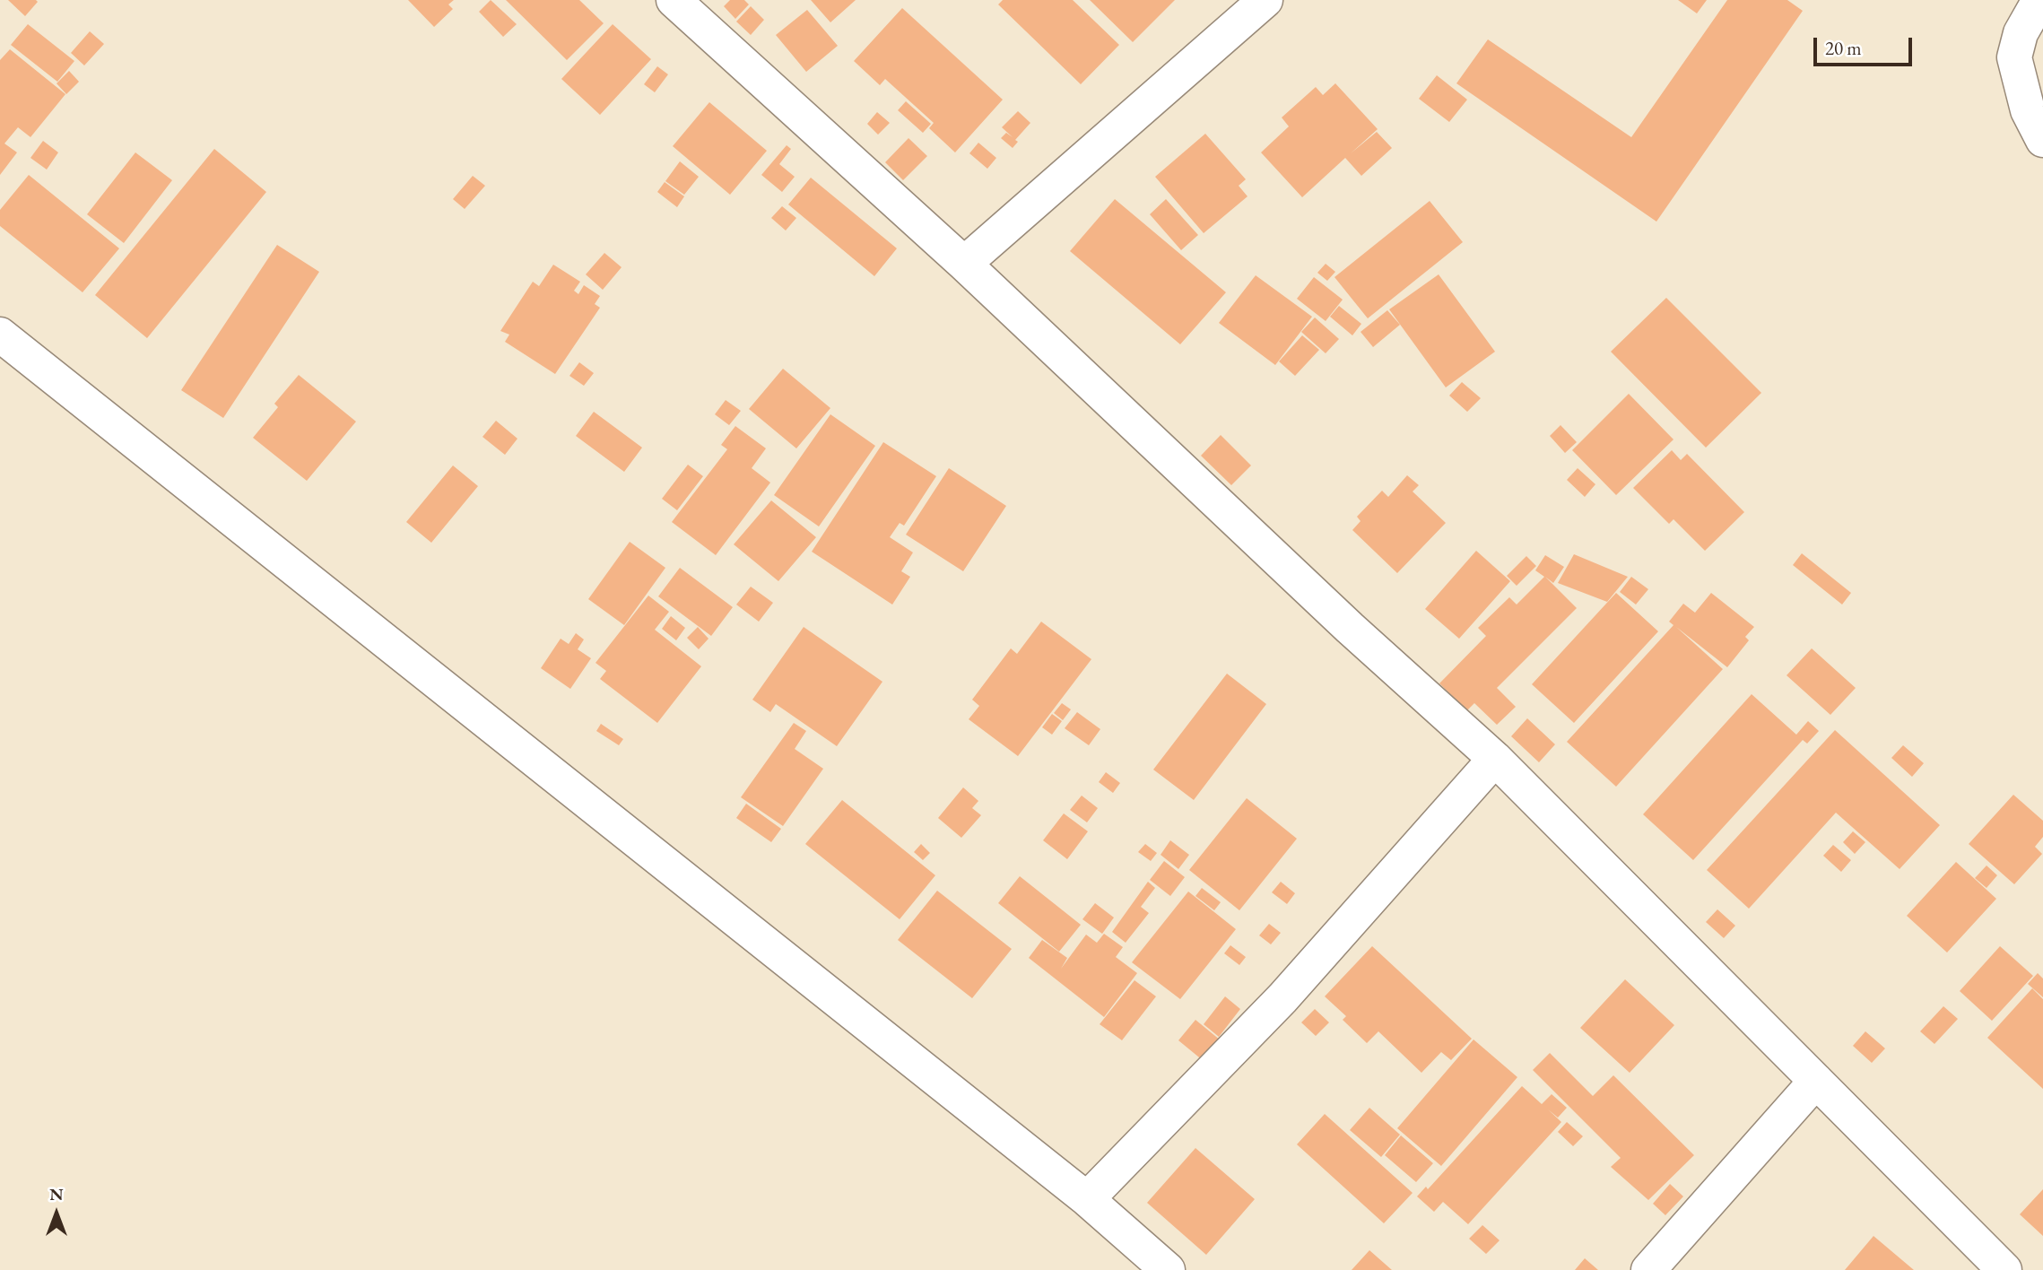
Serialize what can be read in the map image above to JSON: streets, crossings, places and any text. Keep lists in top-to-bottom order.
{
  "scale_bar": "20 m",
  "north": "top"
}
